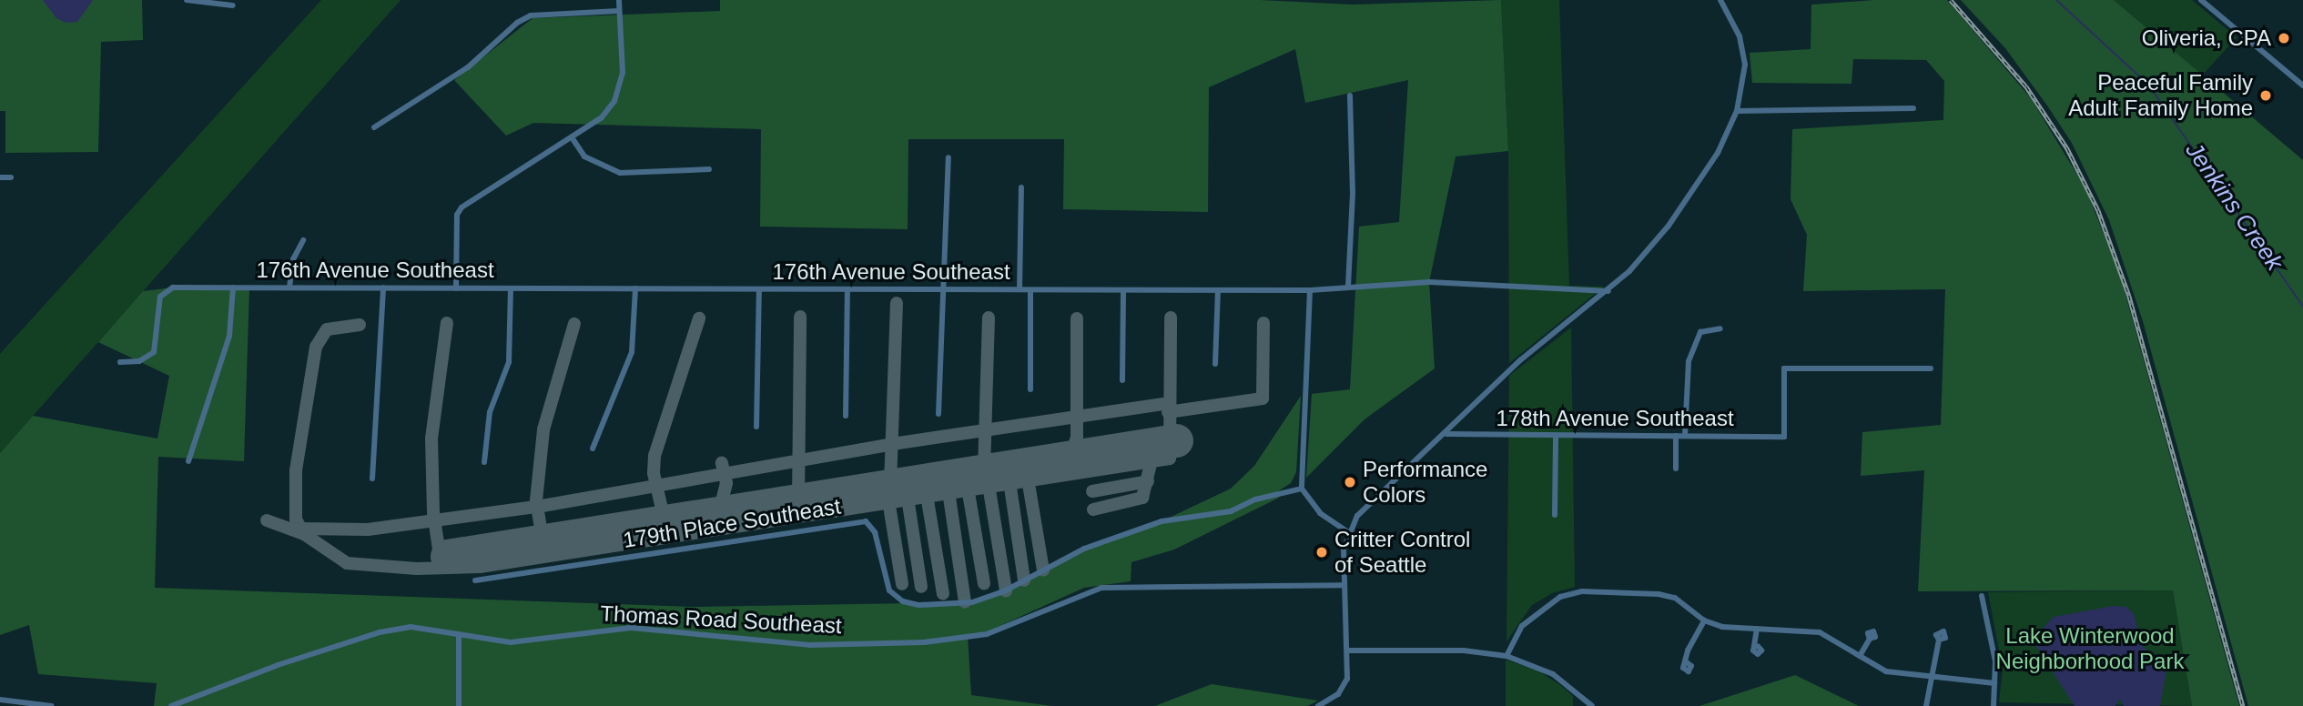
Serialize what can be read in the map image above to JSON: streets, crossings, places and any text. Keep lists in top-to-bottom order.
{
  "streets": {
    "street": [
      "176th Avenue Southeast",
      "178th Avenue Southeast",
      "179th Place Southeast",
      "Thomas Road Southeast"
    ]
  },
  "water": ["Jenkins Creek"],
  "parks": ["Lake Winterwood Neighborhood Park"],
  "places": [
    "Oliveria, CPA",
    "Peaceful Family Adult Family Home",
    "Performance Colors",
    "Critter Control of Seattle"
  ]
}
